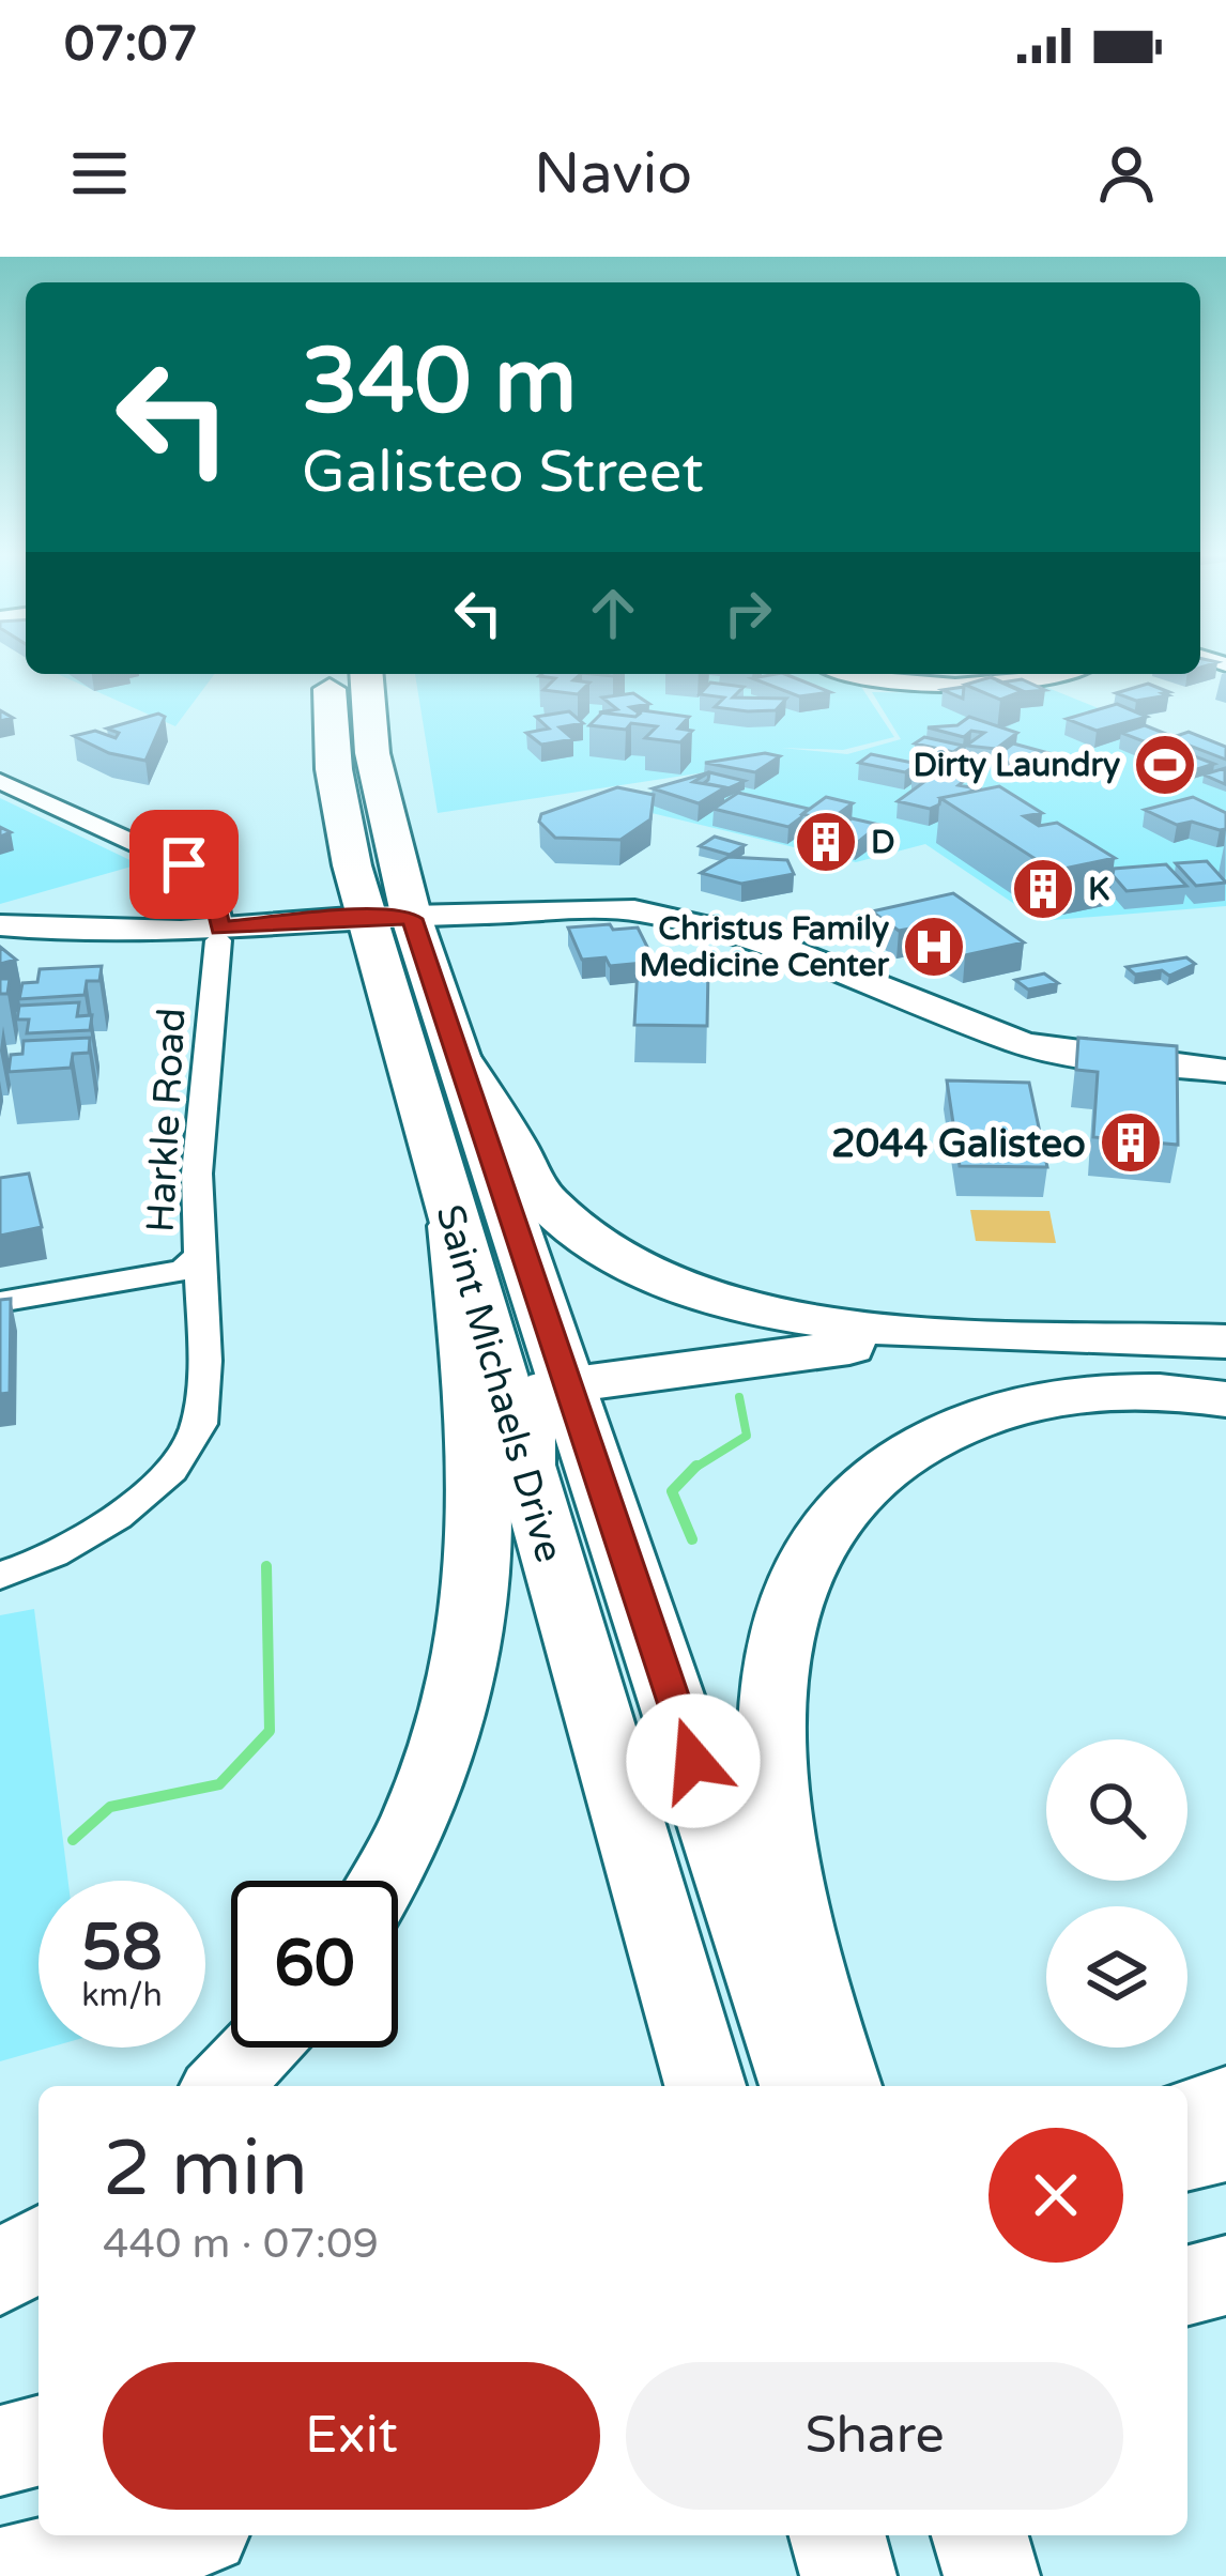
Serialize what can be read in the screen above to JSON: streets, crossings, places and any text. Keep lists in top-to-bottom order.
{
  "streets": {
    "main road": ["Saint Michaels Drive"],
    "street": ["Harkle Road"]
  },
  "places": {
    "sports": ["Dirty Laundry"],
    "building": ["D", "K", "2044 Galisteo"],
    "hospital": ["Christus Family Medicine Center"]
  },
  "page": {
    "status": "07:07",
    "header": "Navio",
    "turn": ["340 m", "Galisteo Street"],
    "speed": "58 km/h",
    "limit": "60",
    "heading": ["2 min", "440 m · 07:09"],
    "buttons": ["Exit", "Share"]
  }
}
